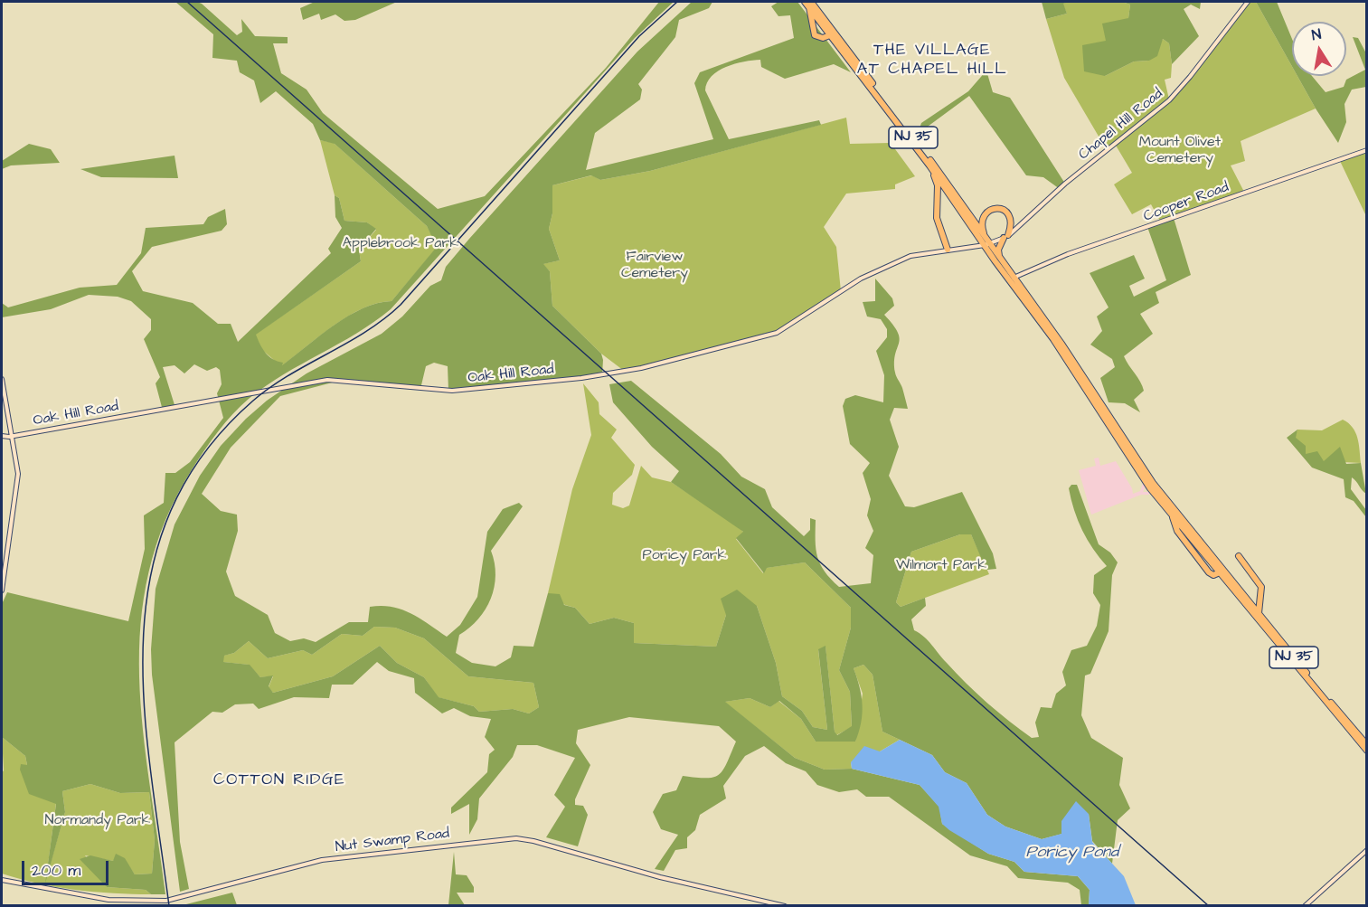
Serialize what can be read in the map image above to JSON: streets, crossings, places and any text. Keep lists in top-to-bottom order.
{
  "streets": {
    "highway": ["NJ 35"],
    "street": [
      "Chapel Hill Road",
      "Cooper Road",
      "Oak Hill Road",
      "Nut Swamp Road"
    ]
  },
  "crossings": [
    ["Chapel Hill Road", "NJ 35"],
    ["Chapel Hill Road", "Oak Hill Road"],
    ["NJ 35", "Cooper Road"],
    ["NJ 35", "Oak Hill Road"]
  ],
  "districts": ["THE VILLAGE AT CHAPEL HILL", "COTTON RIDGE"],
  "water": ["Poricy Pond"],
  "parks": [
    "Mount Olivet Cemetery",
    "Applebrook Park",
    "Fairview Cemetery",
    "Poricy Park",
    "Wilmort Park",
    "Normandy Park"
  ],
  "scale_bar": "200 m",
  "north": "top"
}
